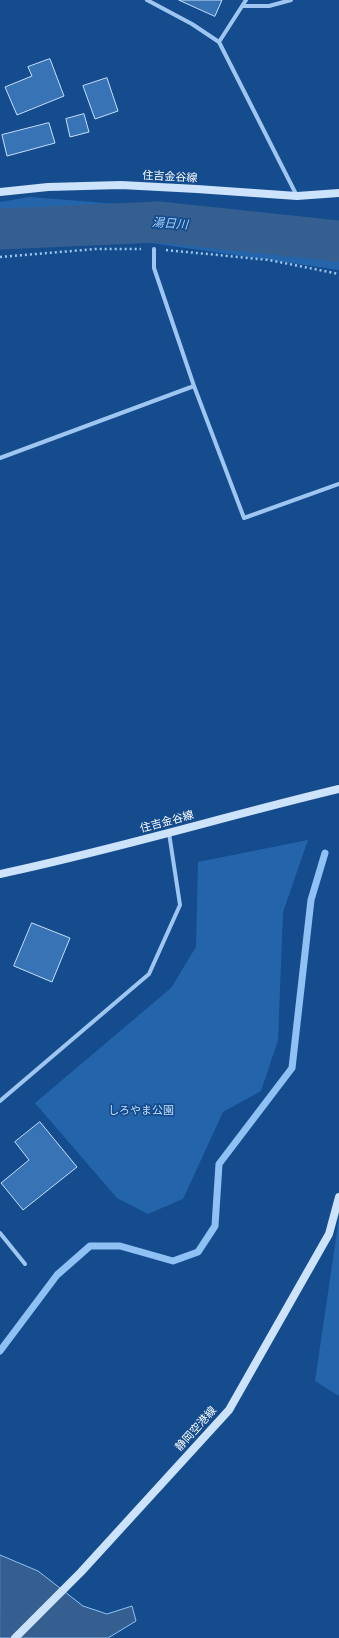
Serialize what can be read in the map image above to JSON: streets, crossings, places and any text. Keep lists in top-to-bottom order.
{
  "streets": {
    "main road": ["住吉金谷線", "静岡空港線"]
  },
  "water": ["湯日川"],
  "parks": ["しろやま公園"]
}
